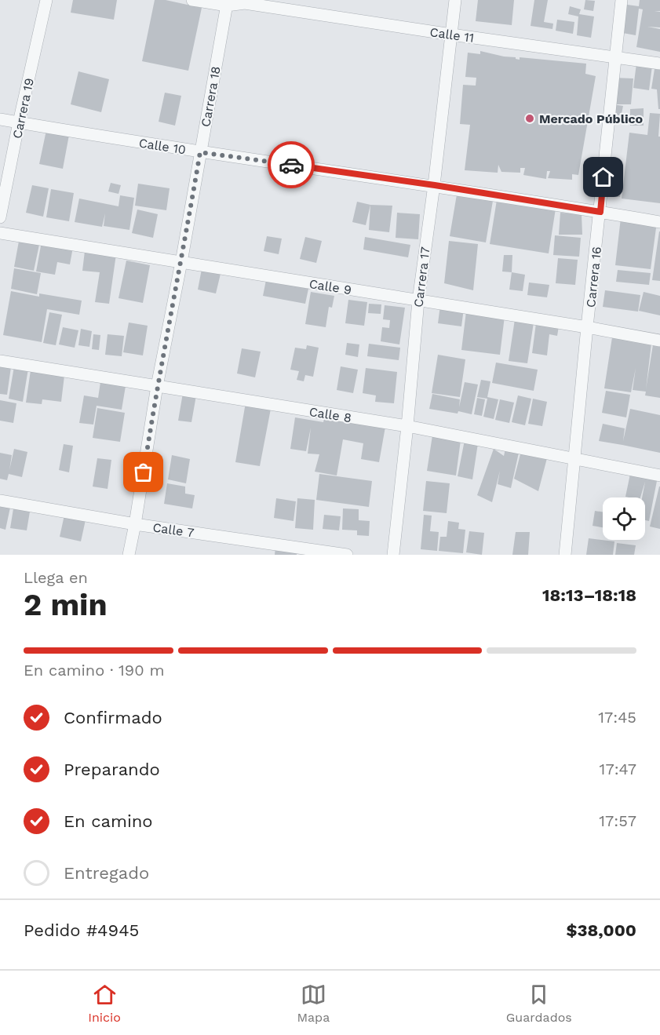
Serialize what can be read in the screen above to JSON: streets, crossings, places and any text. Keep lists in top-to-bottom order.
{
  "streets": {
    "street": [
      "Calle 11",
      "Carrera 18",
      "Carrera 19",
      "Calle 10",
      "Carrera 17",
      "Carrera 16",
      "Calle 9",
      "Calle 8",
      "Calle 7"
    ]
  },
  "crossings": [
    ["Calle 11", "Carrera 18"],
    ["Calle 11", "Carrera 17"],
    ["Calle 11", "Carrera 16"],
    ["Carrera 18", "Calle 10"],
    ["Carrera 18", "Calle 9"],
    ["Carrera 18", "Calle 8"],
    ["Carrera 18", "Calle 7"],
    ["Carrera 19", "Calle 10"],
    ["Calle 10", "Carrera 17"],
    ["Calle 10", "Carrera 16"],
    ["Carrera 17", "Calle 9"],
    ["Carrera 17", "Calle 8"],
    ["Carrera 16", "Calle 9"],
    ["Carrera 16", "Calle 8"]
  ],
  "places": ["Mercado Público"],
  "page": {
    "heading": ["2 min", "Llega en", "18:13–18:18"],
    "panel": ["Pedido #4945", "$38,000"],
    "bar": "En camino · 190 m",
    "list": [
      ["Confirmado", "17:45"],
      ["Preparando", "17:47"],
      ["En camino", "17:57"],
      "Entregado"
    ],
    "tabs": ["Inicio", "Mapa", "Guardados"]
  }
}
